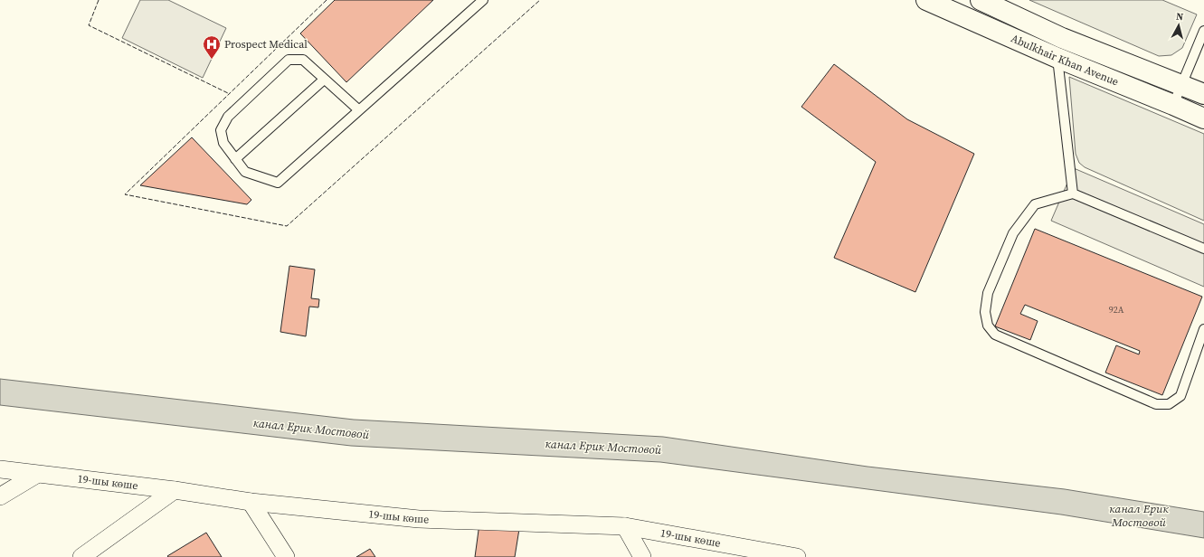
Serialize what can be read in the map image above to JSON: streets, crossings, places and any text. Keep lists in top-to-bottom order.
{
  "streets": {
    "main road": ["Abulkhair Khan Avenue"],
    "street": ["19-шы көше"]
  },
  "water": ["канал Ерик Мостовой"],
  "places": {
    "hospital": ["Prospect Medical"]
  },
  "house_numbers": ["92А"],
  "north": "top"
}
